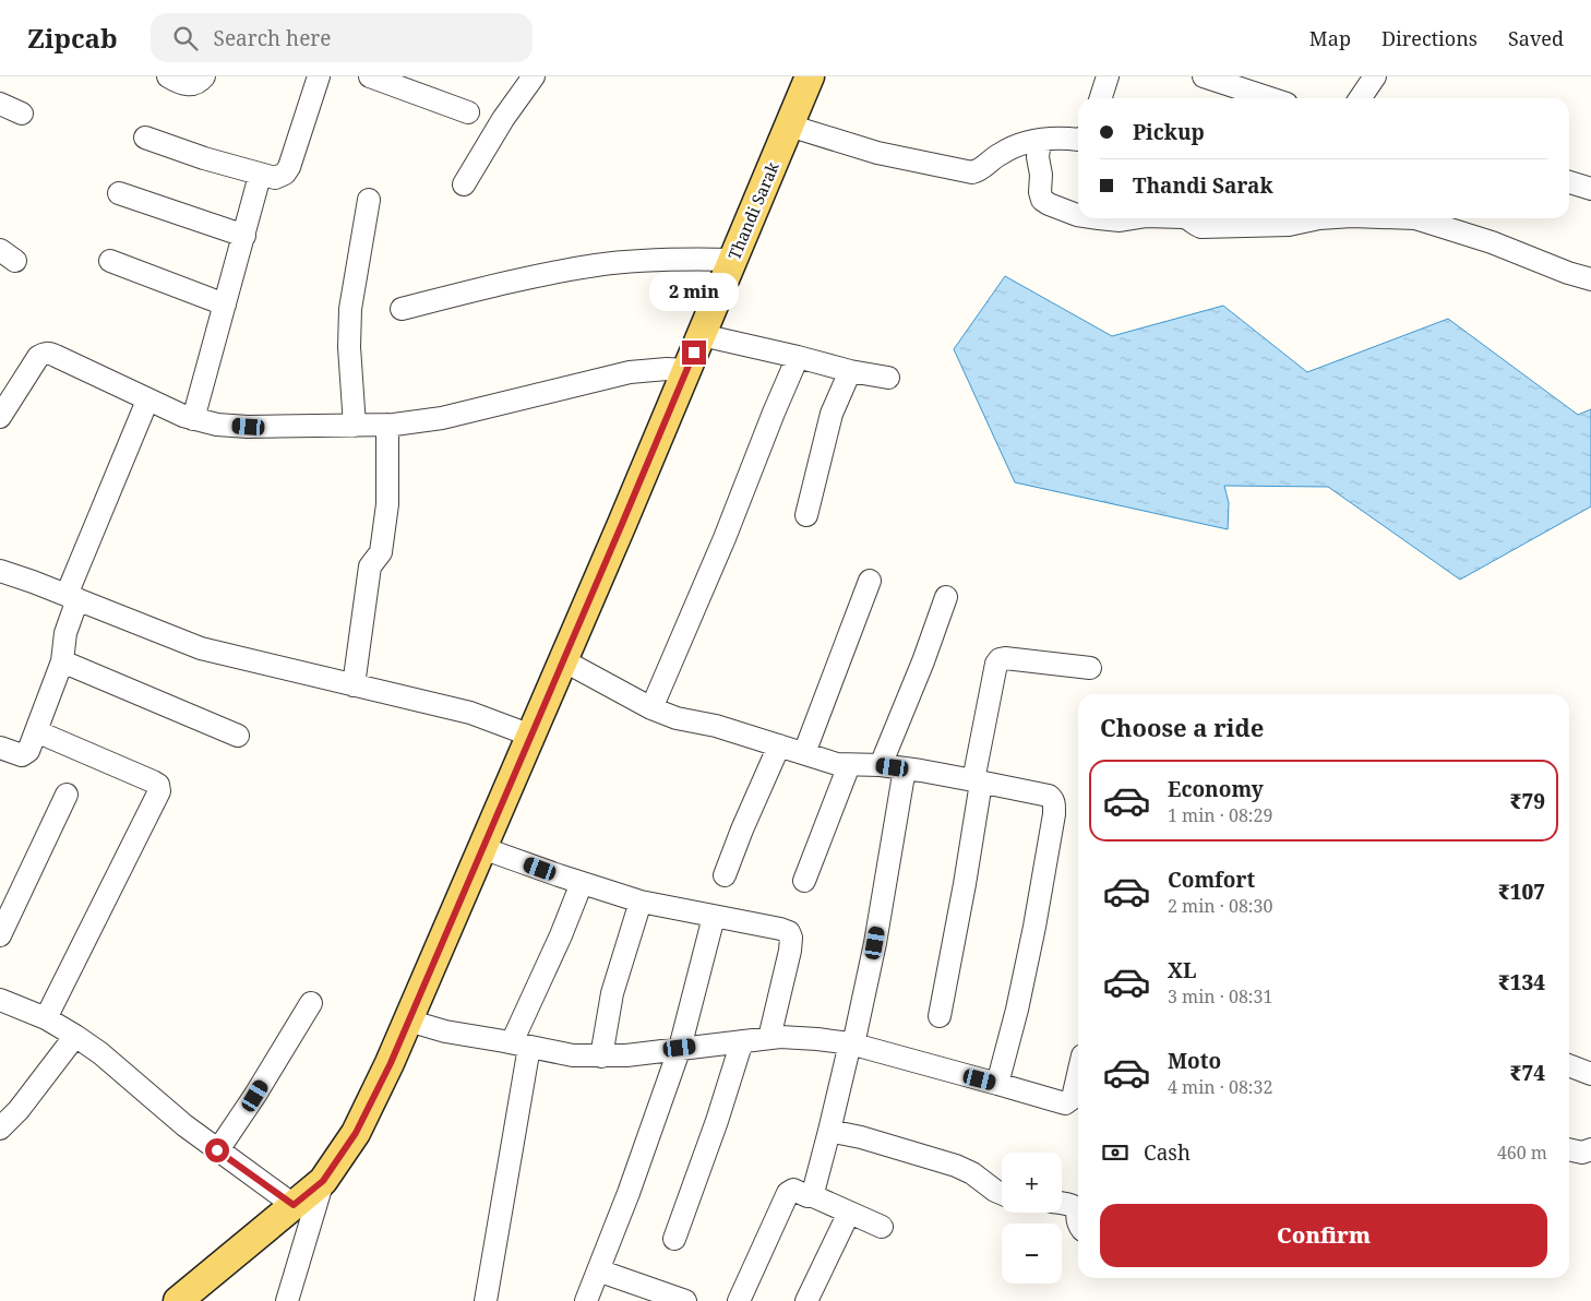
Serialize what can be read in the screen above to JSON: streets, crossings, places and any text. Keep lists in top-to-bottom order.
{
  "streets": {
    "main road": ["Thandi Sarak"]
  },
  "page": {
    "header": "Zipcab",
    "search": "Search here",
    "nav": ["Map", "Directions", "Saved"],
    "banner": ["Pickup", "Thandi Sarak"],
    "bubble": "2 min",
    "heading": "Choose a ride",
    "list": [
      {
        "name": "Economy",
        "note": "1 min · 08:29",
        "value": "₹79"
      },
      {
        "name": "Comfort",
        "note": "2 min · 08:30",
        "value": "₹107"
      },
      {
        "name": "XL",
        "note": "3 min · 08:31",
        "value": "₹134"
      },
      {
        "name": "Moto",
        "note": "4 min · 08:32",
        "value": "₹74"
      }
    ],
    "pay": ["Cash", "460 m"],
    "map_buttons": ["+", "−"],
    "buttons": "Confirm"
  }
}
